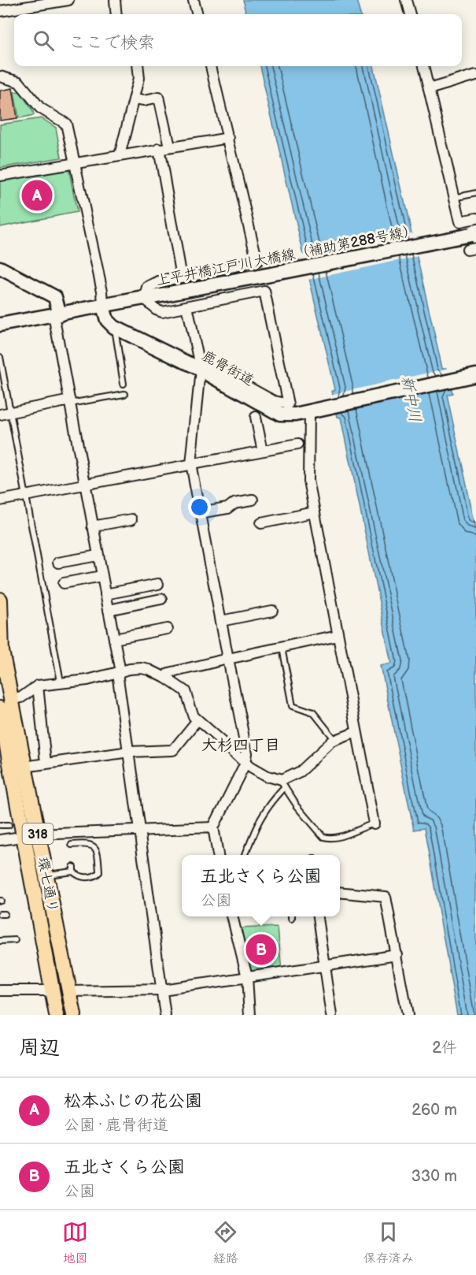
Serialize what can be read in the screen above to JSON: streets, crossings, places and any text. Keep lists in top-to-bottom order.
{
  "streets": {
    "main road": ["318", "環七通り"],
    "street": ["上平井橋江戸川大橋線（補助第288号線）", "鹿骨街道"]
  },
  "districts": ["大杉四丁目"],
  "water": ["新中川"],
  "page": {
    "search": "ここで検索",
    "pins": ["A", "B"],
    "popup": ["五北さくら公園", "公園"],
    "heading": ["周辺", "2件"],
    "list": [
      {
        "mark": "A",
        "name": "松本ふじの花公園",
        "note": "公園 · 鹿骨街道",
        "value": "260 m"
      },
      {
        "mark": "B",
        "name": "五北さくら公園",
        "note": "公園",
        "value": "330 m"
      }
    ],
    "nav": ["地図", "経路", "保存済み"]
  }
}
